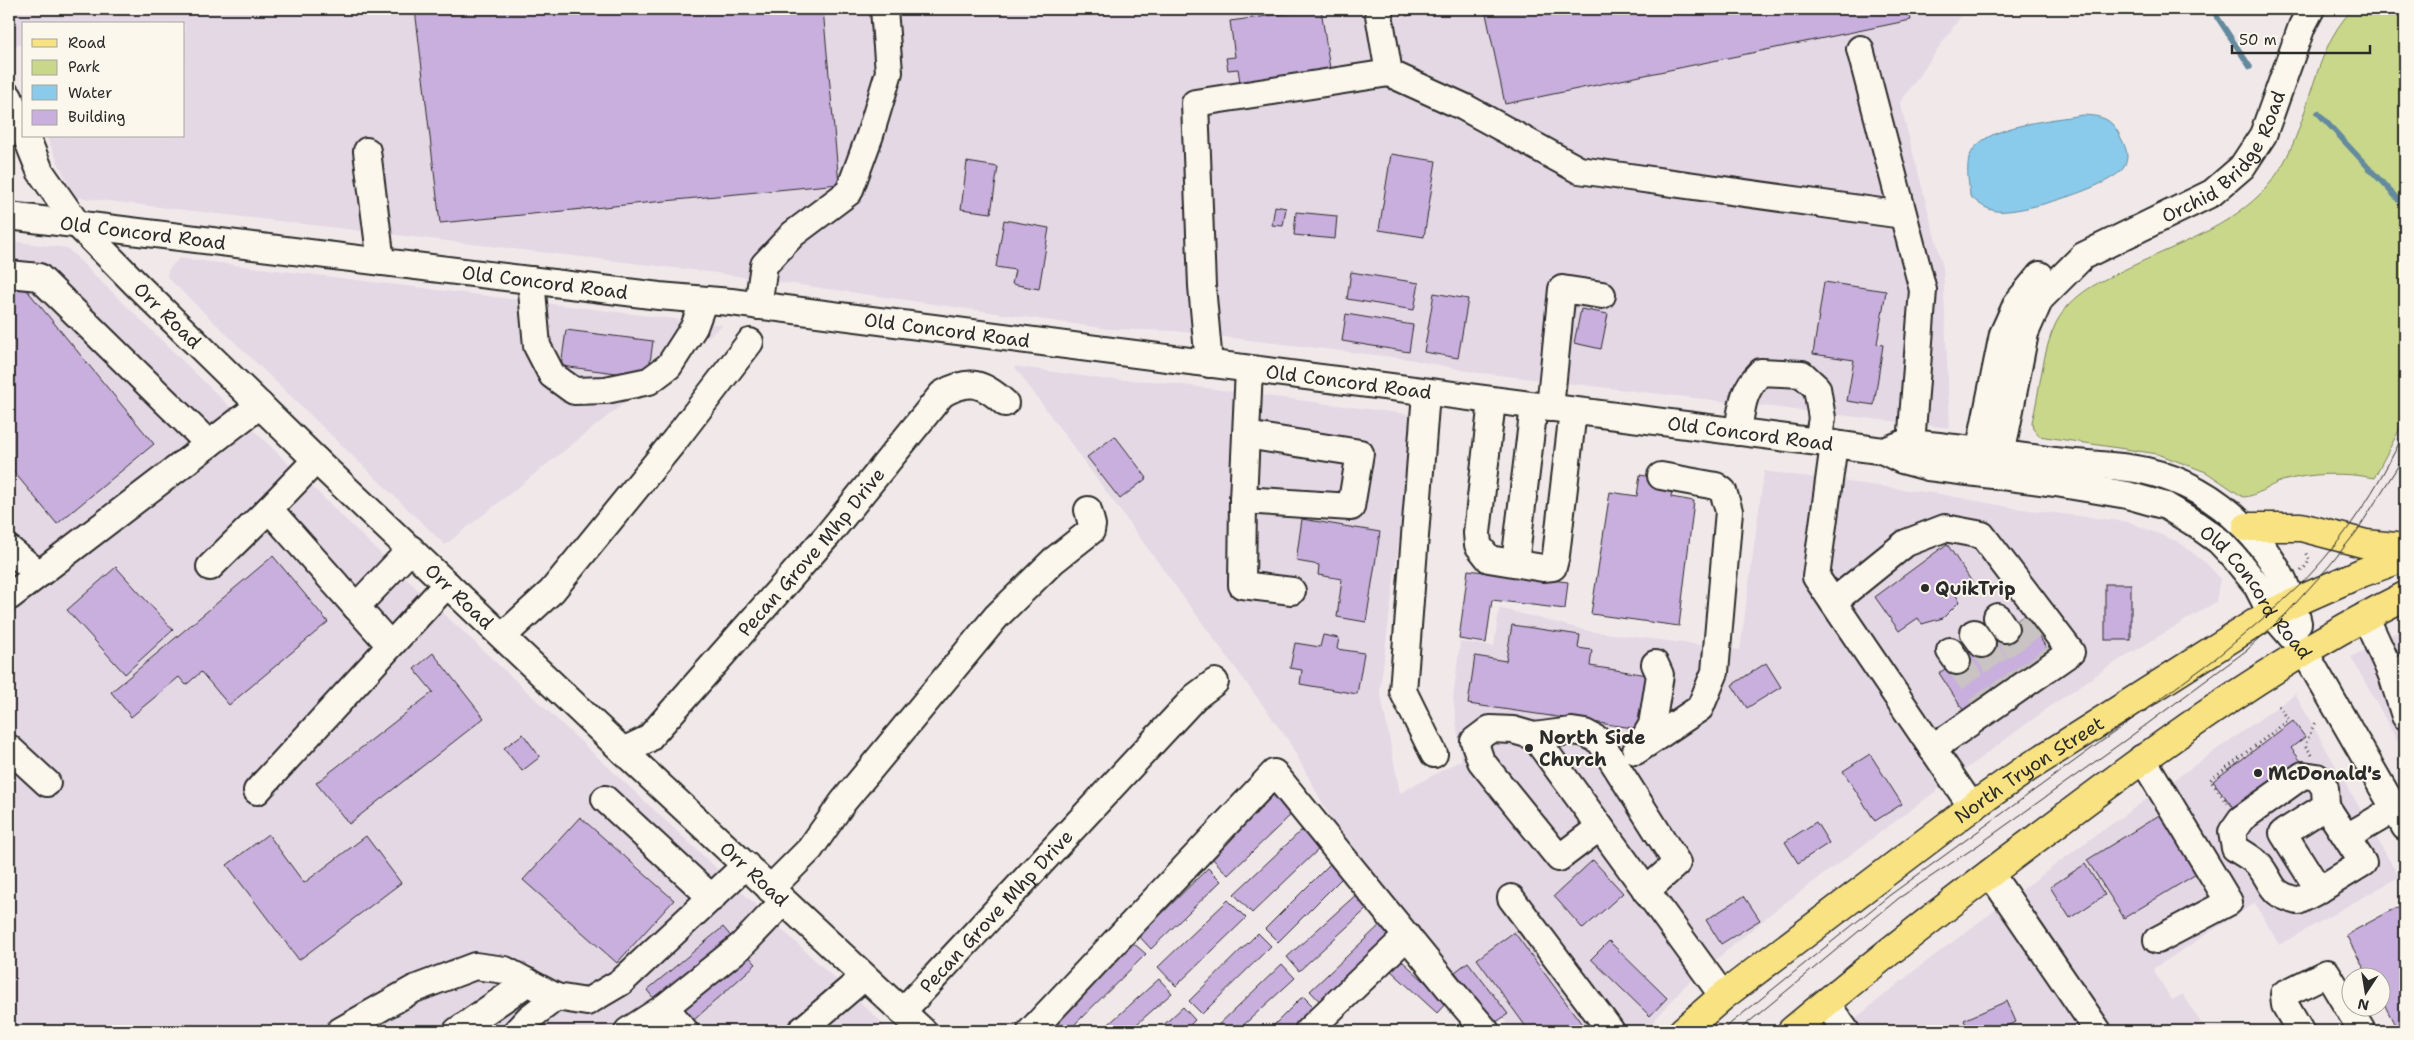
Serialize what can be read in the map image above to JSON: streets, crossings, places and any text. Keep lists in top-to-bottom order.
{
  "streets": {
    "main road": ["North Tryon Street"],
    "street": [
      "Orchid Bridge Road",
      "Old Concord Road",
      "Orr Road",
      "Pecan Grove Mhp Drive"
    ]
  },
  "crossings": [
    ["Orchid Bridge Road", "Old Concord Road"],
    ["Old Concord Road", "Orr Road"],
    ["Old Concord Road", "North Tryon Street"],
    ["Orr Road", "Pecan Grove Mhp Drive"]
  ],
  "places": ["QuikTrip", "North Side Church", "McDonald's"],
  "legend": [
    "Road",
    "Park",
    "Water",
    "Building"
  ],
  "scale_bar": "50 m",
  "north": "bottom"
}
